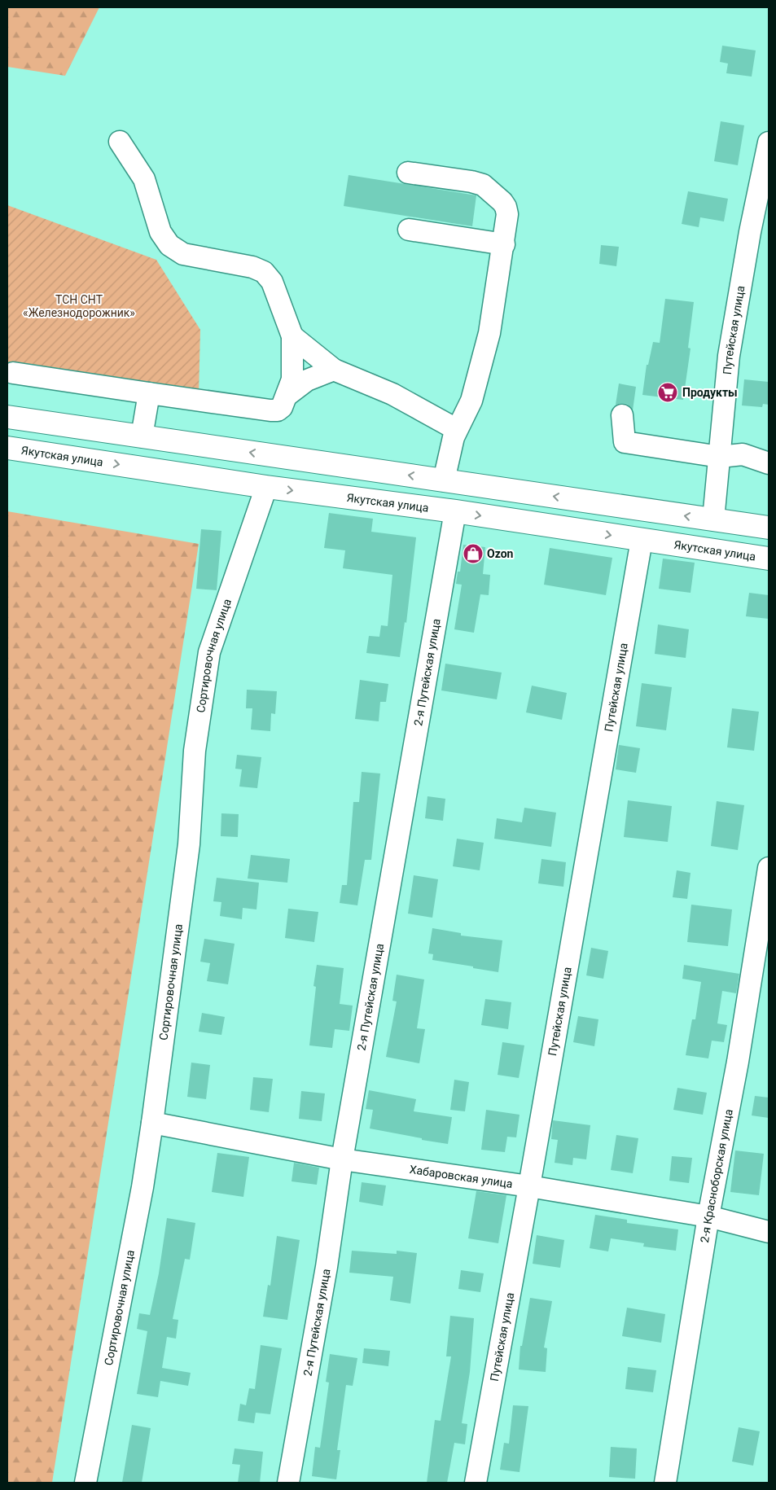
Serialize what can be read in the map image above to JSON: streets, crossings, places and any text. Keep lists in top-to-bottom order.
{
  "streets": {
    "main road": ["Якутская улица"],
    "street": [
      "Путейская улица",
      "Сортировочная улица",
      "2-я Путейская улица",
      "2-я Красноборская улица",
      "Хабаровская улица"
    ]
  },
  "crossings": [
    ["Путейская улица", "Якутская улица"],
    ["Путейская улица", "Хабаровская улица"],
    ["Якутская улица", "Сортировочная улица"],
    ["Якутская улица", "2-я Путейская улица"],
    ["Сортировочная улица", "Хабаровская улица"],
    ["2-я Путейская улица", "Хабаровская улица"],
    ["2-я Красноборская улица", "Хабаровская улица"]
  ],
  "parks": ["ТСН СНТ «Железнодорожник»"],
  "places": {
    "supermarket": ["Продукты"],
    "shop": ["Ozon"]
  }
}
